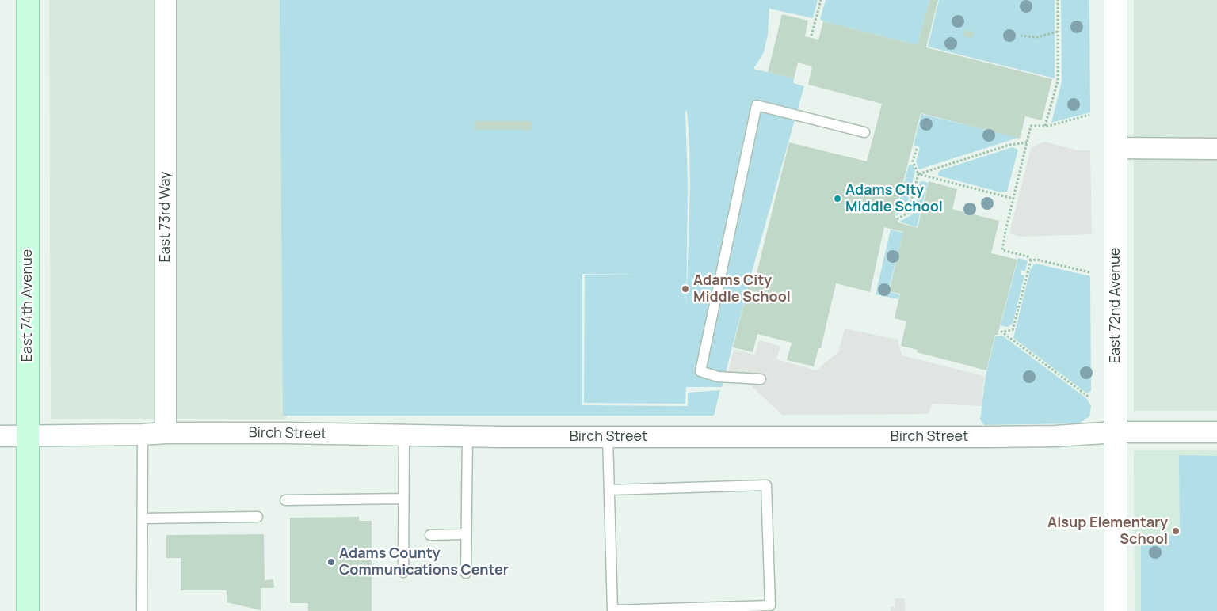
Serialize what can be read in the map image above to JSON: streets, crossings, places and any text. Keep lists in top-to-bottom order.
{
  "streets": {
    "main road": ["East 74th Avenue"],
    "street": ["East 73rd Way", "East 72nd Avenue", "Birch Street"]
  },
  "crossings": [
    ["East 73rd Way", "Birch Street"],
    ["East 74th Avenue", "Birch Street"],
    ["East 72nd Avenue", "Birch Street"]
  ],
  "places": [
    "Adams CIty Middle School",
    "Adams City Middle School",
    "Alsup Elementary School",
    "Adams County Communications Center"
  ]
}
